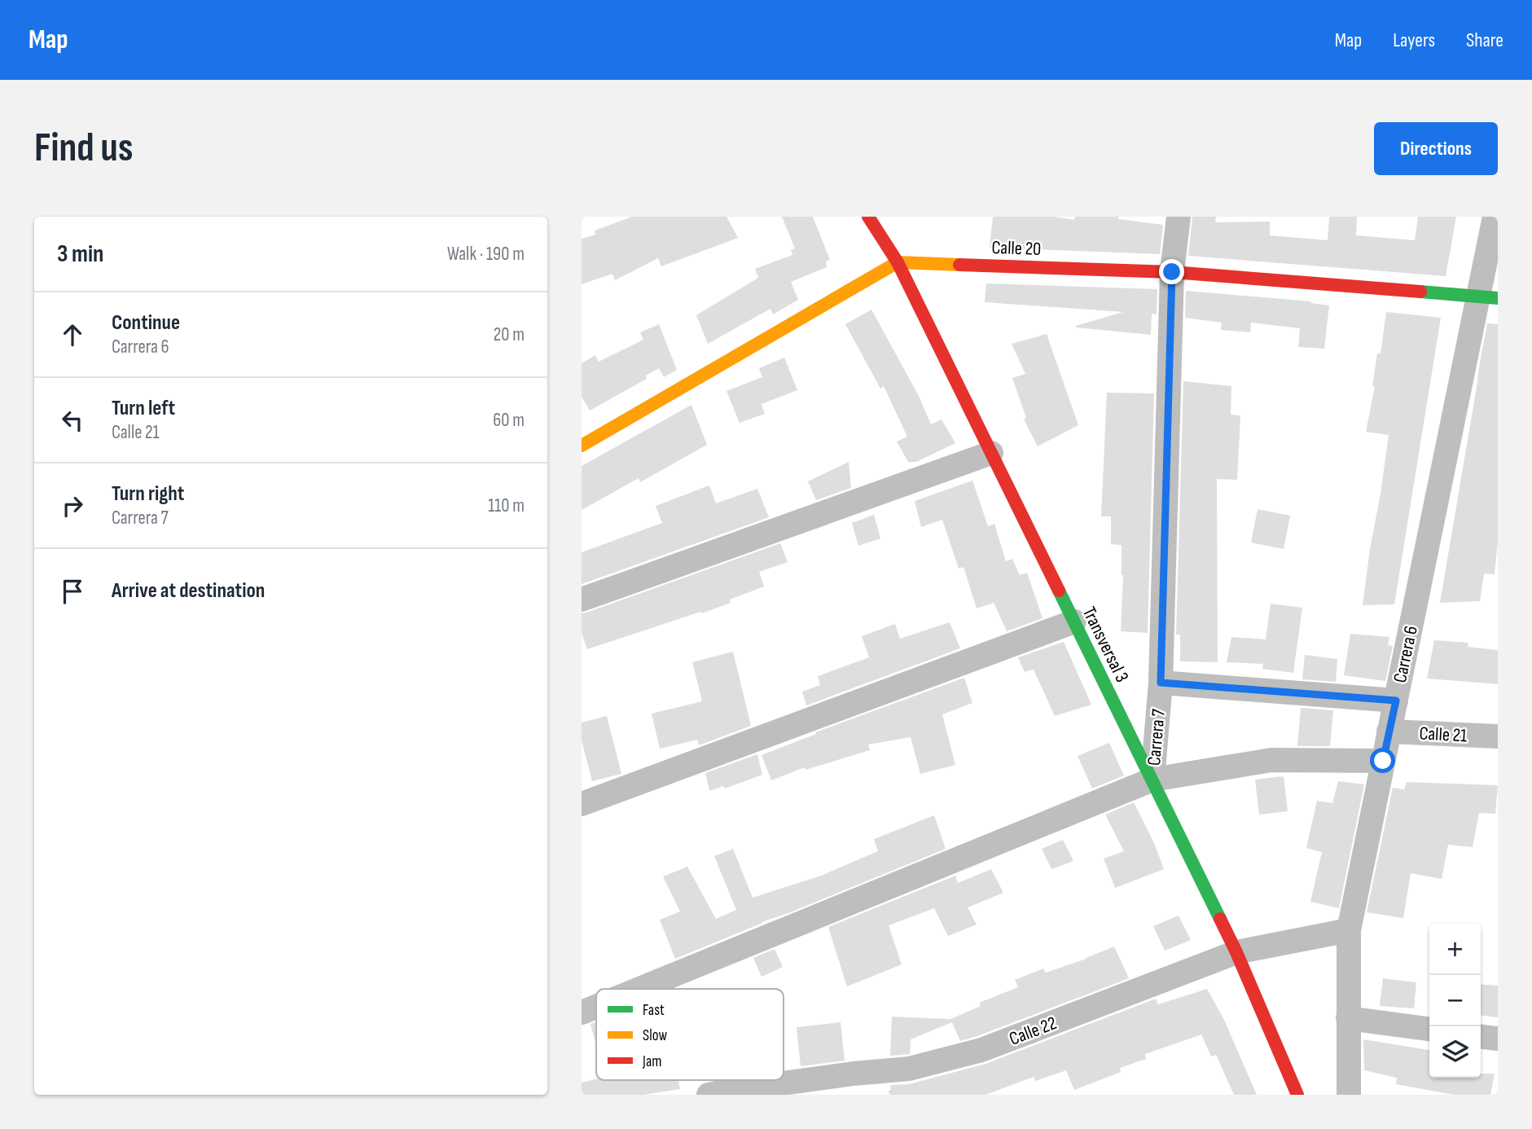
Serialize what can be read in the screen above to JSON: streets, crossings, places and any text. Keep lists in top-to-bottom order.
{
  "streets": {
    "street": [
      "Calle 20",
      "Transversal 3",
      "Carrera 6",
      "Calle 21",
      "Carrera 7",
      "Calle 22"
    ]
  },
  "crossings": [
    ["Calle 20", "Transversal 3"],
    ["Calle 20", "Carrera 6"],
    ["Calle 20", "Carrera 7"],
    ["Transversal 3", "Carrera 7"],
    ["Transversal 3", "Calle 22"],
    ["Carrera 6", "Calle 21"],
    ["Carrera 6", "Calle 22"]
  ],
  "legend": ["Fast", "Slow", "Jam"],
  "page": {
    "header": "Map",
    "nav": ["Map", "Layers", "Share"],
    "buttons": "Directions",
    "title": "Find us",
    "heading": ["3 min", "Walk · 190 m"],
    "list": [
      ["Continue", "Carrera 6", "20 m"],
      ["Turn left", "Calle 21", "60 m"],
      ["Turn right", "Carrera 7", "110 m"],
      "Arrive at destination"
    ],
    "map_buttons": ["+", "−"]
  }
}
